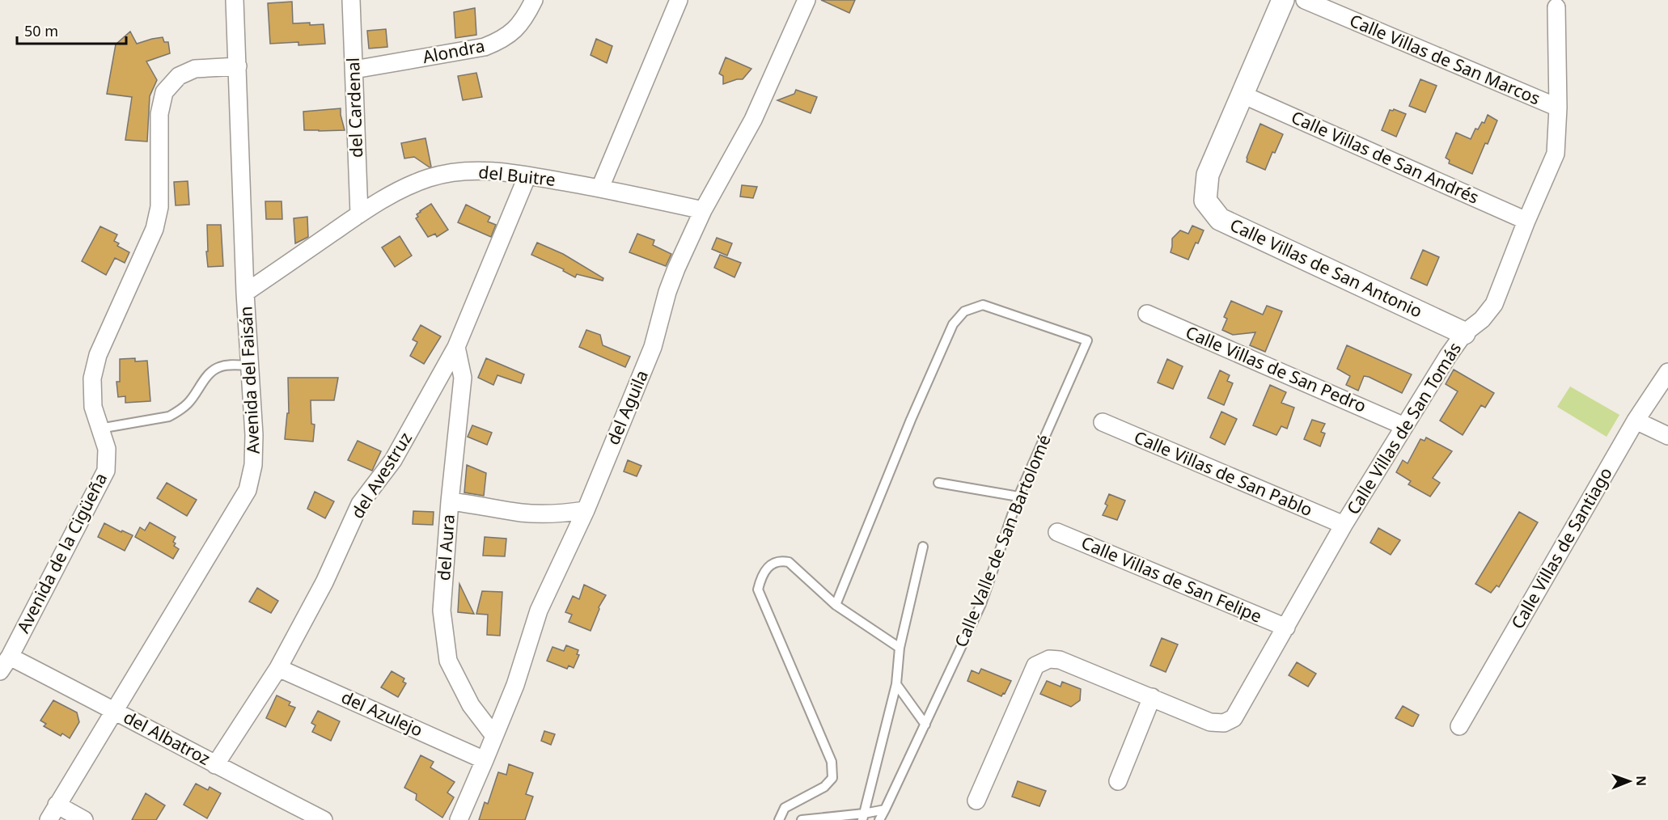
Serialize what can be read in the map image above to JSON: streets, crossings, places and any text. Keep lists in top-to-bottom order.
{
  "streets": {
    "street": [
      "Alondra",
      "Calle Villas de San Marcos",
      "del Cardenal",
      "Calle Villas de San Andrés",
      "del Buitre",
      "Calle Villas de San Antonio",
      "Calle Villas de San Pedro",
      "Avenida del Faisán",
      "del Aguila",
      "Calle Villas de San Tomás",
      "Calle Villas de San Pablo",
      "del Avestruz",
      "del Aura",
      "Calle Villas de Santiago",
      "Avenida de la Cigüeña",
      "Calle Villas de San Felipe",
      "del Azulejo",
      "del Albatroz"
    ],
    "lane": ["Calle Valle de San Bartolomé"]
  },
  "crossings": [
    ["Alondra", "del Cardenal"],
    ["Calle Villas de San Marcos", "Calle Villas de San Tomás"],
    ["del Cardenal", "del Buitre"],
    ["Calle Villas de San Andrés", "Calle Villas de San Antonio"],
    ["Calle Villas de San Andrés", "Calle Villas de San Tomás"],
    ["del Buitre", "Avenida del Faisán"],
    ["del Buitre", "del Aguila"],
    ["del Buitre", "del Avestruz"],
    ["Calle Villas de San Antonio", "Calle Villas de San Tomás"],
    ["Calle Villas de San Pedro", "Calle Villas de San Tomás"],
    ["Avenida del Faisán", "Avenida de la Cigüeña"],
    ["Avenida del Faisán", "del Albatroz"],
    ["del Aguila", "del Aura"],
    ["del Aguila", "del Azulejo"],
    ["Calle Villas de San Tomás", "Calle Villas de San Pablo"],
    ["Calle Villas de San Tomás", "Calle Villas de San Felipe"],
    ["del Avestruz", "del Aura"],
    ["del Avestruz", "del Azulejo"],
    ["del Avestruz", "del Albatroz"],
    ["Avenida de la Cigüeña", "del Albatroz"]
  ],
  "scale_bar": "50 m",
  "north": "right"
}
